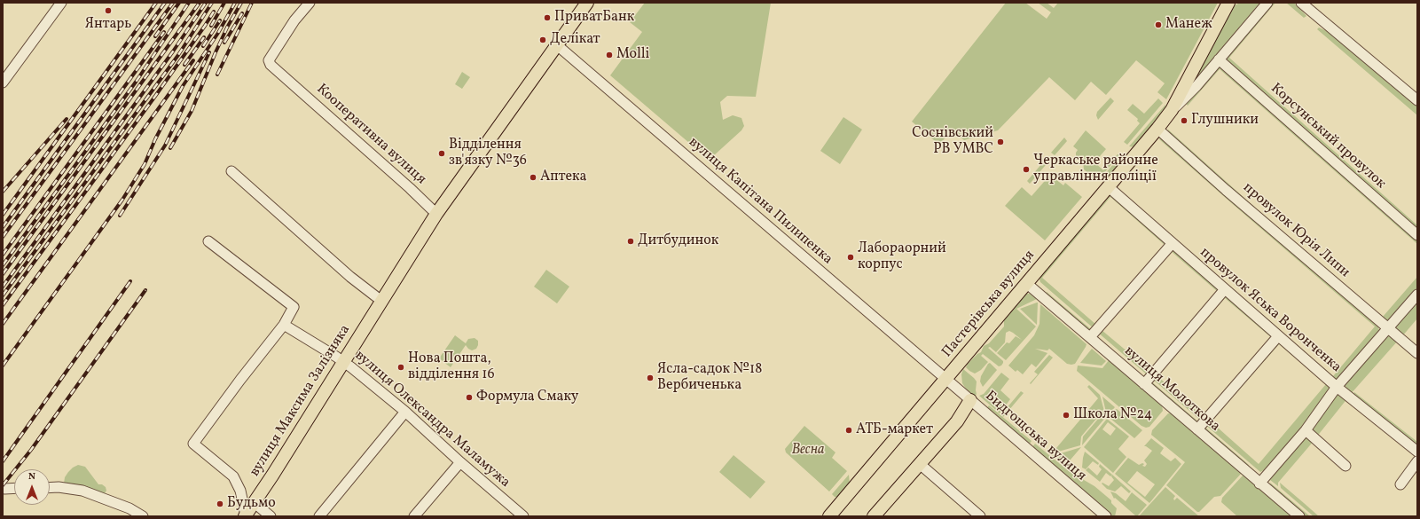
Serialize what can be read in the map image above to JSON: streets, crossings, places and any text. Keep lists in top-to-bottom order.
{
  "streets": {
    "main road": ["Пастерівська вулиця", "вулиця Максима Залізняка"],
    "street": [
      "Кооперативна вулиця",
      "Корсунський провулок",
      "вулиця Капітана Пилипенка",
      "провулок Юрія Липи",
      "провулок Яська Воронченка",
      "вулиця Молоткова",
      "вулиця Олександра Маламужа",
      "Бидгощська вулиця"
    ]
  },
  "crossings": [
    ["Кооперативна вулиця", "вулиця Максима Залізняка"],
    ["Корсунський провулок", "Пастерівська вулиця"],
    ["вулиця Капітана Пилипенка", "Пастерівська вулиця"],
    ["вулиця Капітана Пилипенка", "вулиця Максима Залізняка"],
    ["вулиця Капітана Пилипенка", "Бидгощська вулиця"],
    ["провулок Юрія Липи", "Пастерівська вулиця"],
    ["Пастерівська вулиця", "провулок Яська Воронченка"],
    ["Пастерівська вулиця", "вулиця Молоткова"],
    ["Пастерівська вулиця", "Бидгощська вулиця"],
    ["вулиця Максима Залізняка", "вулиця Олександра Маламужа"]
  ],
  "parks": ["Весна"],
  "places": [
    "Янтарь",
    "ПриватБанк",
    "Манеж",
    "Делікат",
    "Molli",
    "Глушники",
    "Соснівський РВ УМВС",
    "Відділення зв'язку №36",
    "Черкаське районне управління поліції",
    "Аптека",
    "Дитбудинок",
    "Лабораорний корпус",
    "Нова Пошта, відділення 16",
    "Ясла-садок №18 Вербиченька",
    "Формула Смаку",
    "Школа №24",
    "АТБ-маркет",
    "Будьмо"
  ],
  "north": "top"
}
